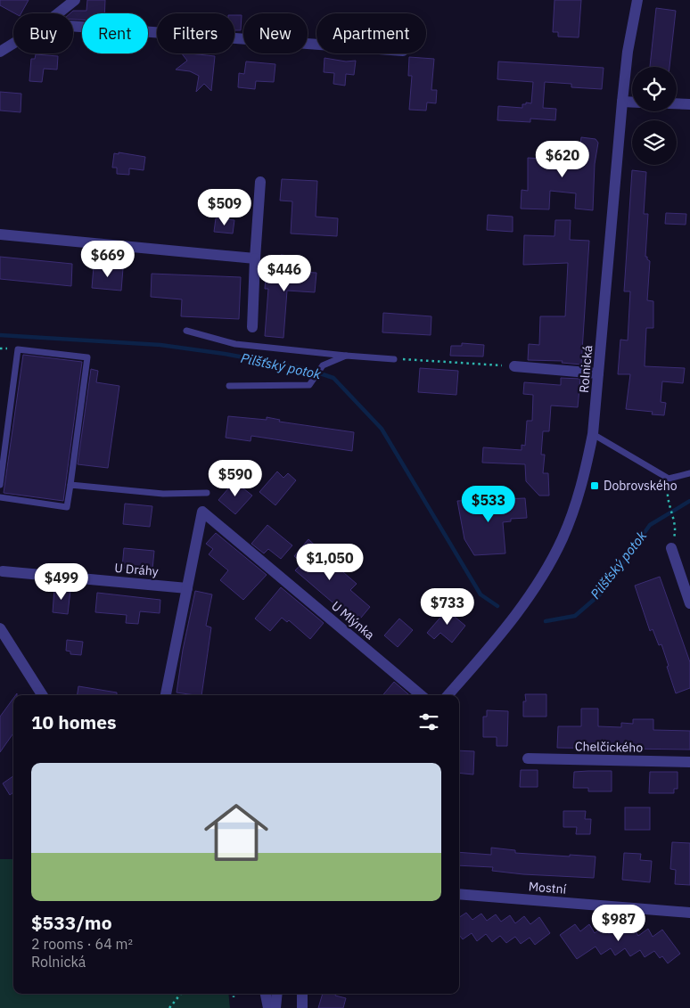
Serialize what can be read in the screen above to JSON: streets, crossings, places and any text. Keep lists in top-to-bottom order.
{
  "streets": {
    "street": [
      "Rolnická",
      "U Dráhy",
      "U Mlýnka",
      "Chelčického",
      "Mostní"
    ]
  },
  "crossings": [
    ["U Dráhy", "U Mlýnka"]
  ],
  "water": ["Pilšťský potok"],
  "places": {
    "transit": ["Dobrovského"]
  },
  "page": {
    "chip": [
      "Buy",
      "Rent",
      "Filters",
      "New",
      "Apartment"
    ],
    "price": [
      "$620",
      "$509",
      "$669",
      "$446",
      "$590",
      "$533",
      "$1,050",
      "$499",
      "$733",
      "$987"
    ],
    "heading": "10 homes",
    "list": [
      {
        "name": "$533/mo",
        "note": "2 rooms · 64 m² · Rolnická"
      }
    ]
  }
}
